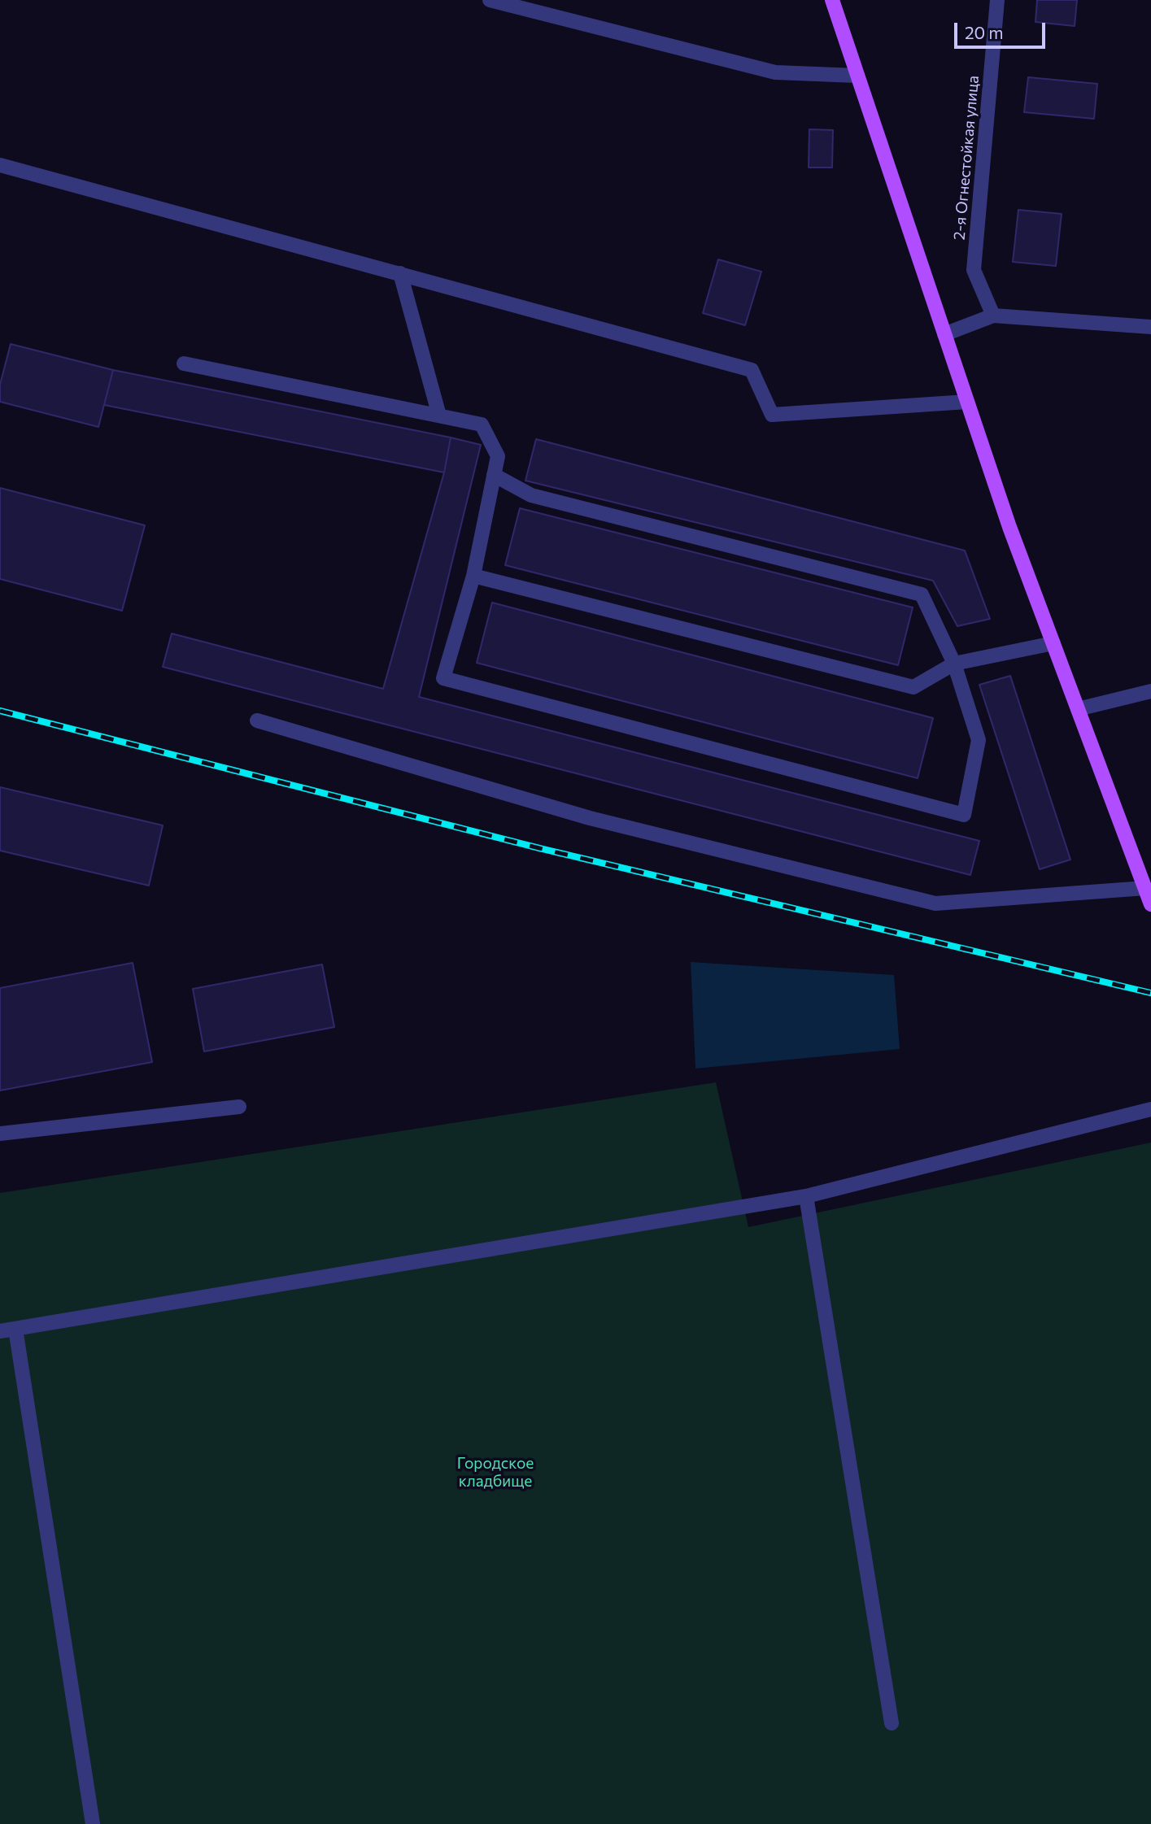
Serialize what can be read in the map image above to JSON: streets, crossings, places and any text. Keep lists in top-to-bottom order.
{
  "streets": {
    "street": ["2-я Огнестойкая улица"]
  },
  "parks": ["Городское кладбище"],
  "scale_bar": "20 m"
}
